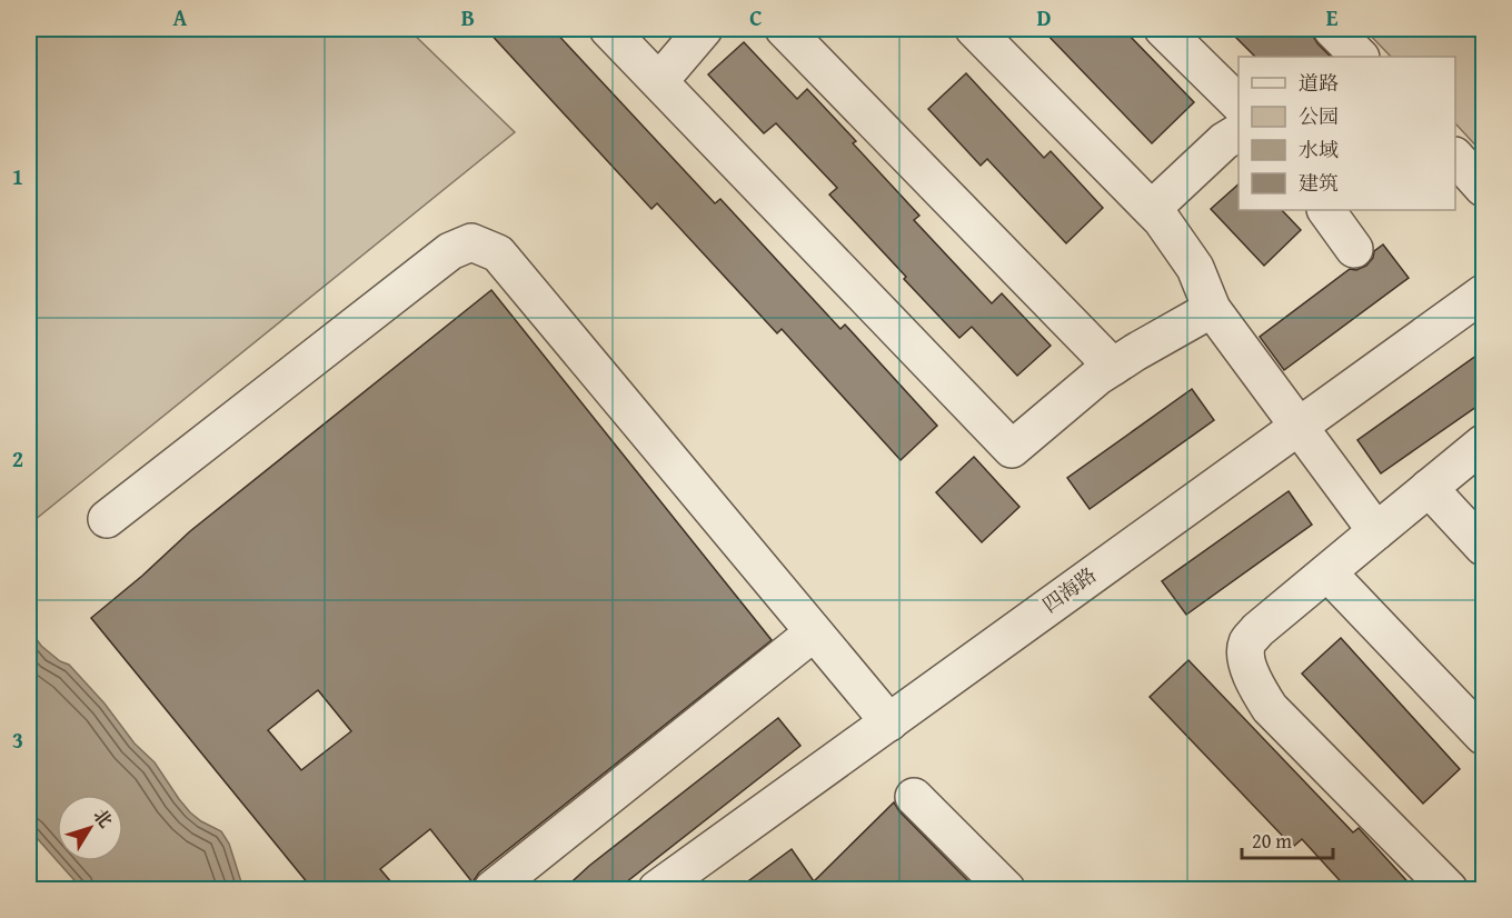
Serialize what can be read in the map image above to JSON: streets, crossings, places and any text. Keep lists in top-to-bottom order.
{
  "streets": {
    "street": ["四海路"]
  },
  "legend": [
    "道路",
    "公园",
    "水域",
    "建筑"
  ],
  "scale_bar": "20 m",
  "north": "top right",
  "grid": {
    "columns": [
      "A",
      "B",
      "C",
      "D",
      "E"
    ],
    "rows": ["1", "2", "3"]
  }
}
